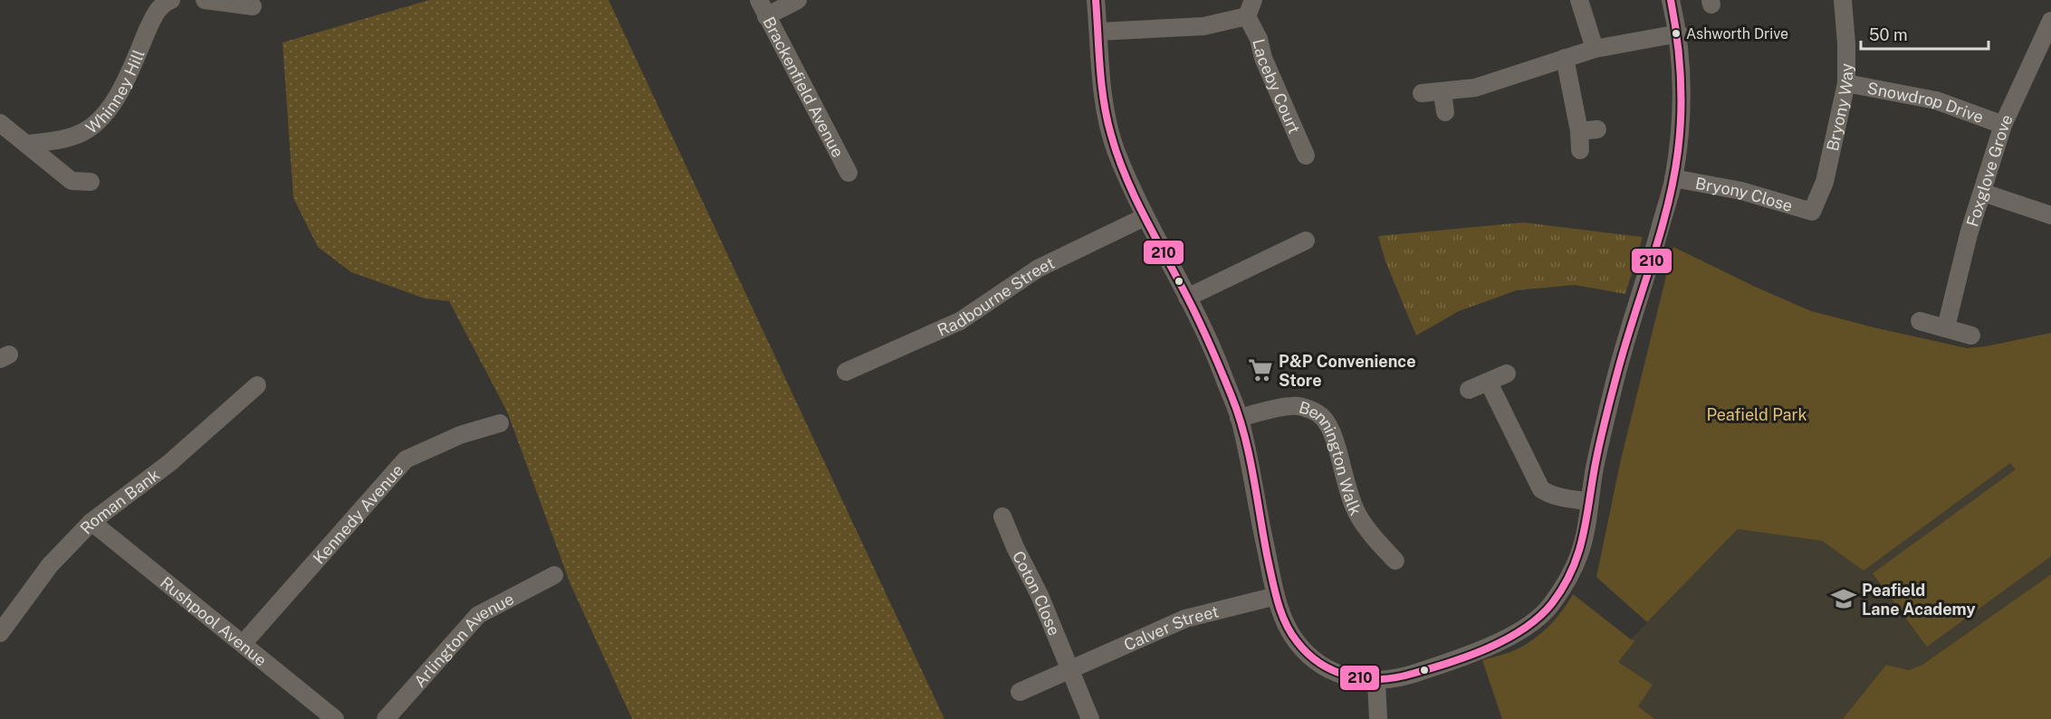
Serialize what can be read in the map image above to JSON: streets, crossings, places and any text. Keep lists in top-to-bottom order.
{
  "streets": {
    "street": [
      "Laceby Court",
      "Brackenfield Avenue",
      "Whinney Hill",
      "Snowdrop Drive",
      "Bryony Way",
      "Foxglove Grove",
      "Bryony Close",
      "Radbourne Street",
      "Bennington Walk",
      "Roman Bank",
      "Kennedy Avenue",
      "Coton Close",
      "Rushpool Avenue",
      "Calver Street",
      "Arlington Avenue"
    ]
  },
  "crossings": [
    ["Snowdrop Drive", "Bryony Way"],
    ["Snowdrop Drive", "Foxglove Grove"],
    ["Bryony Way", "Bryony Close"],
    ["Roman Bank", "Rushpool Avenue"],
    ["Kennedy Avenue", "Rushpool Avenue"],
    ["Coton Close", "Calver Street"]
  ],
  "parks": ["Peafield Park"],
  "places": {
    "other": ["Ashworth Drive"],
    "supermarket": ["P&P Convenience Store"],
    "school or university": ["Peafield Lane Academy"]
  },
  "lines": ["transit line 210"],
  "scale_bar": "50 m"
}
